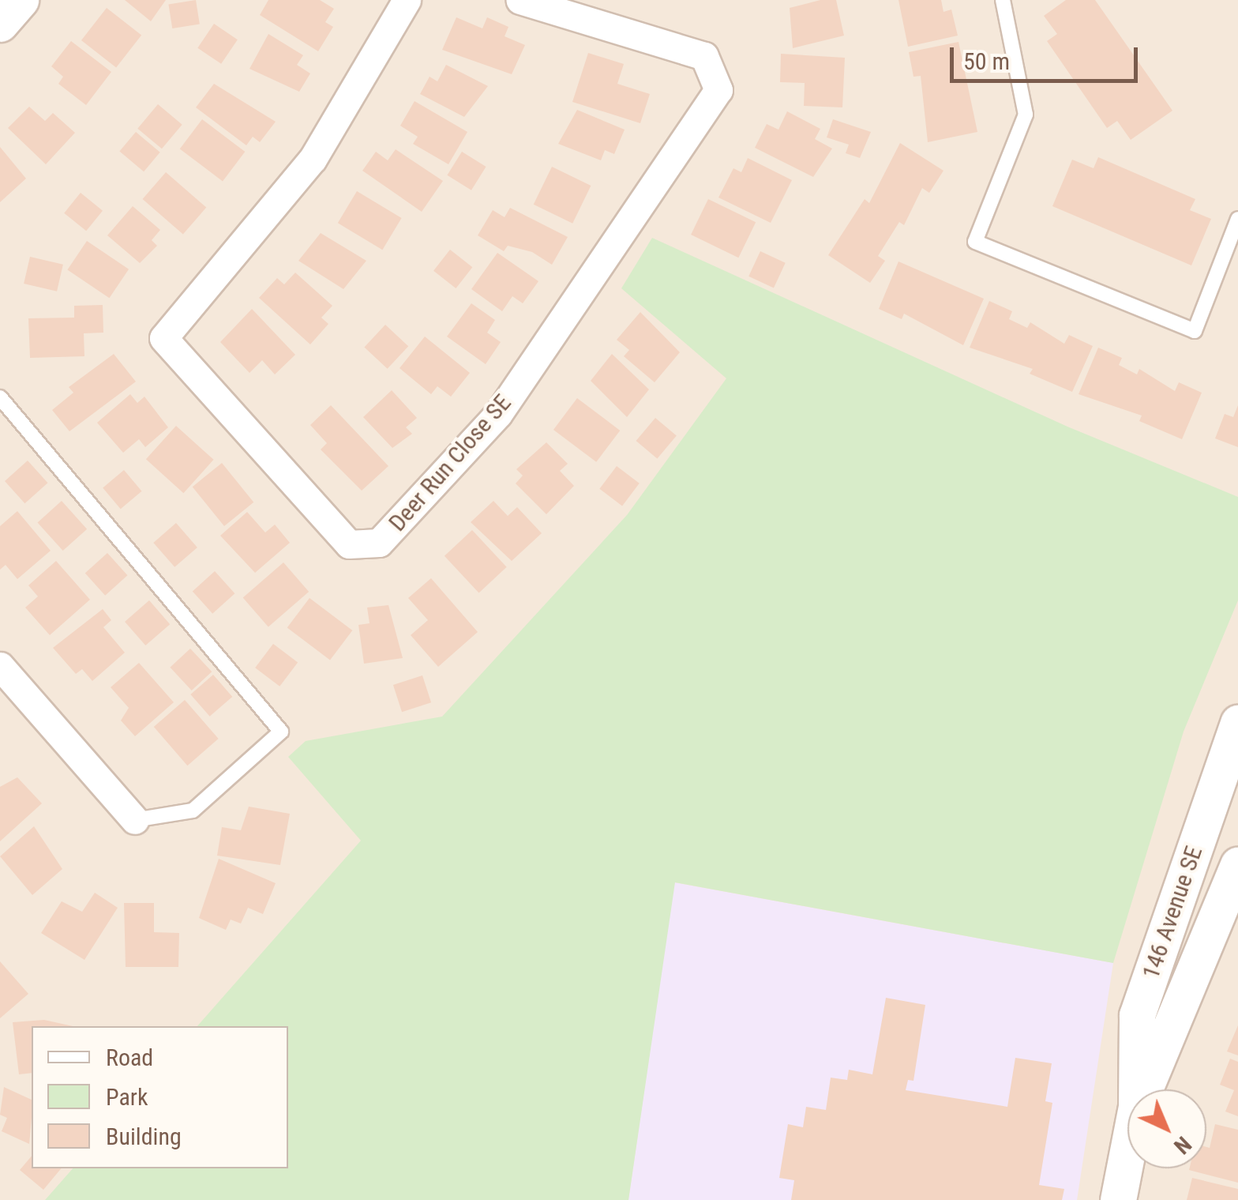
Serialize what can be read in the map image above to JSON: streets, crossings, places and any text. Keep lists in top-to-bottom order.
{
  "streets": {
    "street": ["Deer Run Close SE", "146 Avenue SE"]
  },
  "legend": ["Road", "Park", "Building"],
  "scale_bar": "50 m",
  "north": "bottom right"
}
